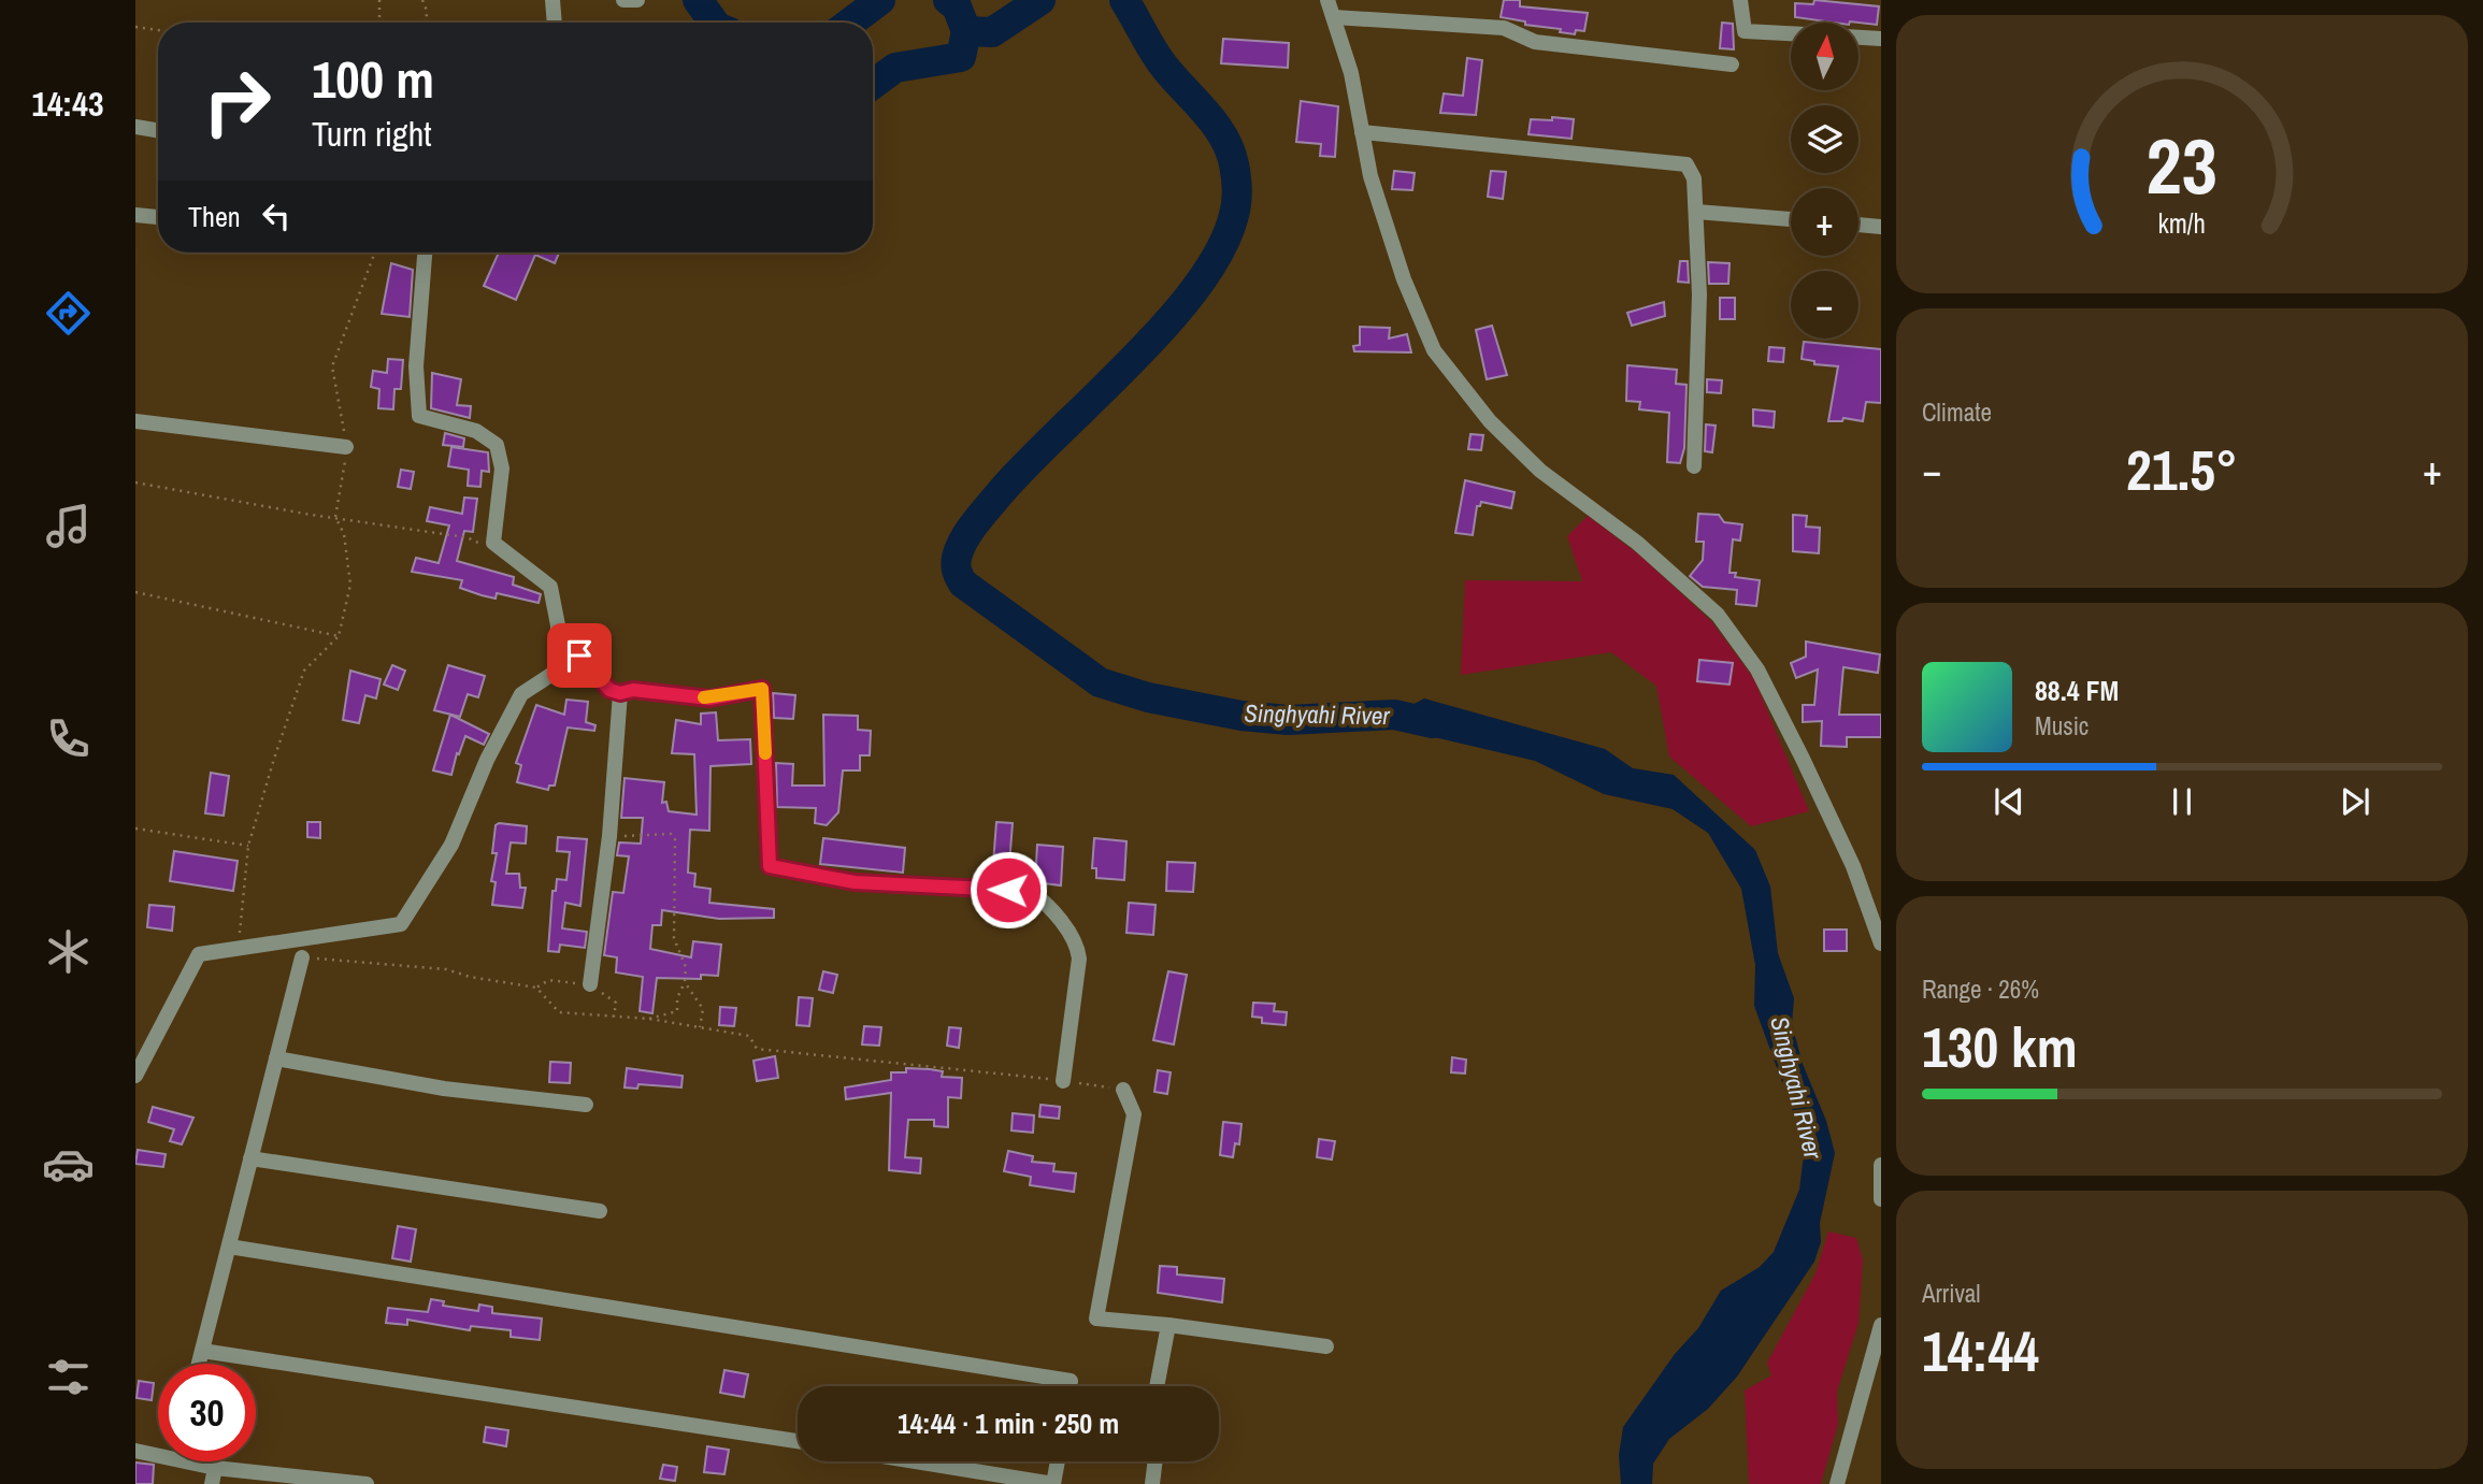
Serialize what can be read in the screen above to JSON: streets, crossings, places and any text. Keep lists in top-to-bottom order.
{
  "water": ["Singhyahi River"],
  "north": "top",
  "page": {
    "tabs": "14:43",
    "map_buttons": ["+", "−"],
    "turn": ["100 m", "Turn right"],
    "then": "Then",
    "tile": [
      "Climate",
      ["Range · 26%", "130 km"],
      ["Arrival", "14:44"]
    ],
    "heat": ["−", "21.5°", "+"],
    "song": ["88.4 FM", "Music"],
    "limit": "30",
    "trip": "14:44 · 1 min · 250 m",
    "gauge": ["23", "km/h"]
  }
}
